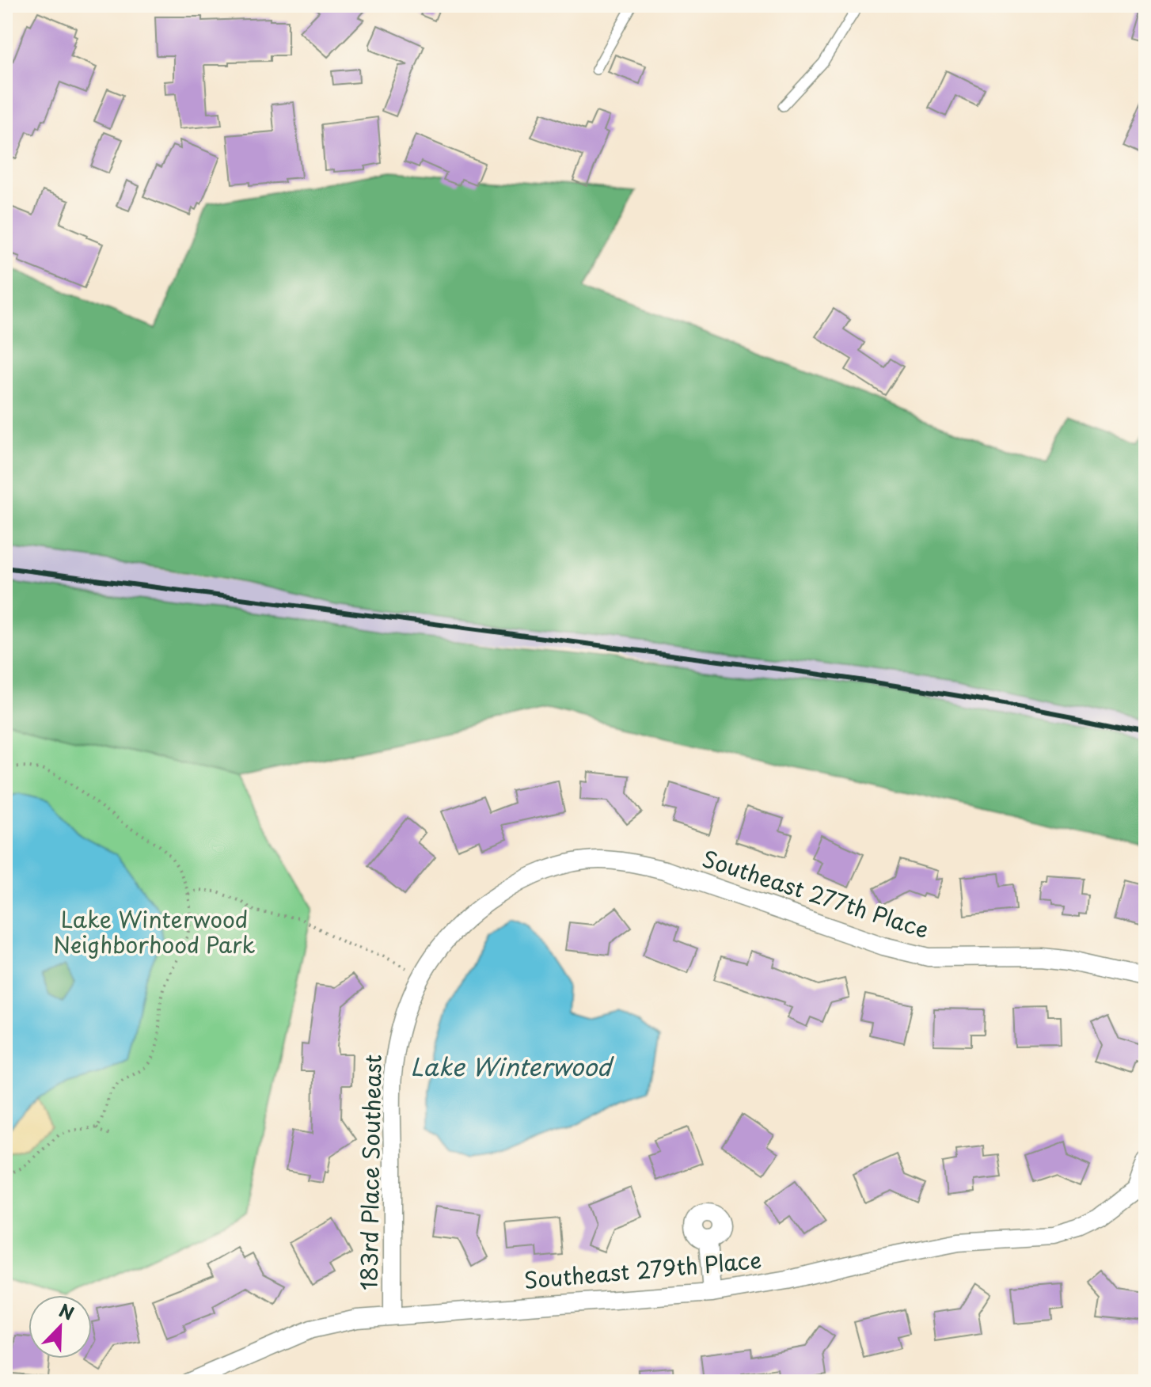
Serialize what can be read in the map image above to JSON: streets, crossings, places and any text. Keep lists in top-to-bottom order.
{
  "streets": {
    "street": ["Southeast 277th Place", "183rd Place Southeast", "Southeast 279th Place"]
  },
  "crossings": [
    ["Southeast 277th Place", "183rd Place Southeast"],
    ["183rd Place Southeast", "Southeast 279th Place"]
  ],
  "water": ["Lake Winterwood"],
  "parks": ["Lake Winterwood Neighborhood Park"],
  "north": "top right"
}
